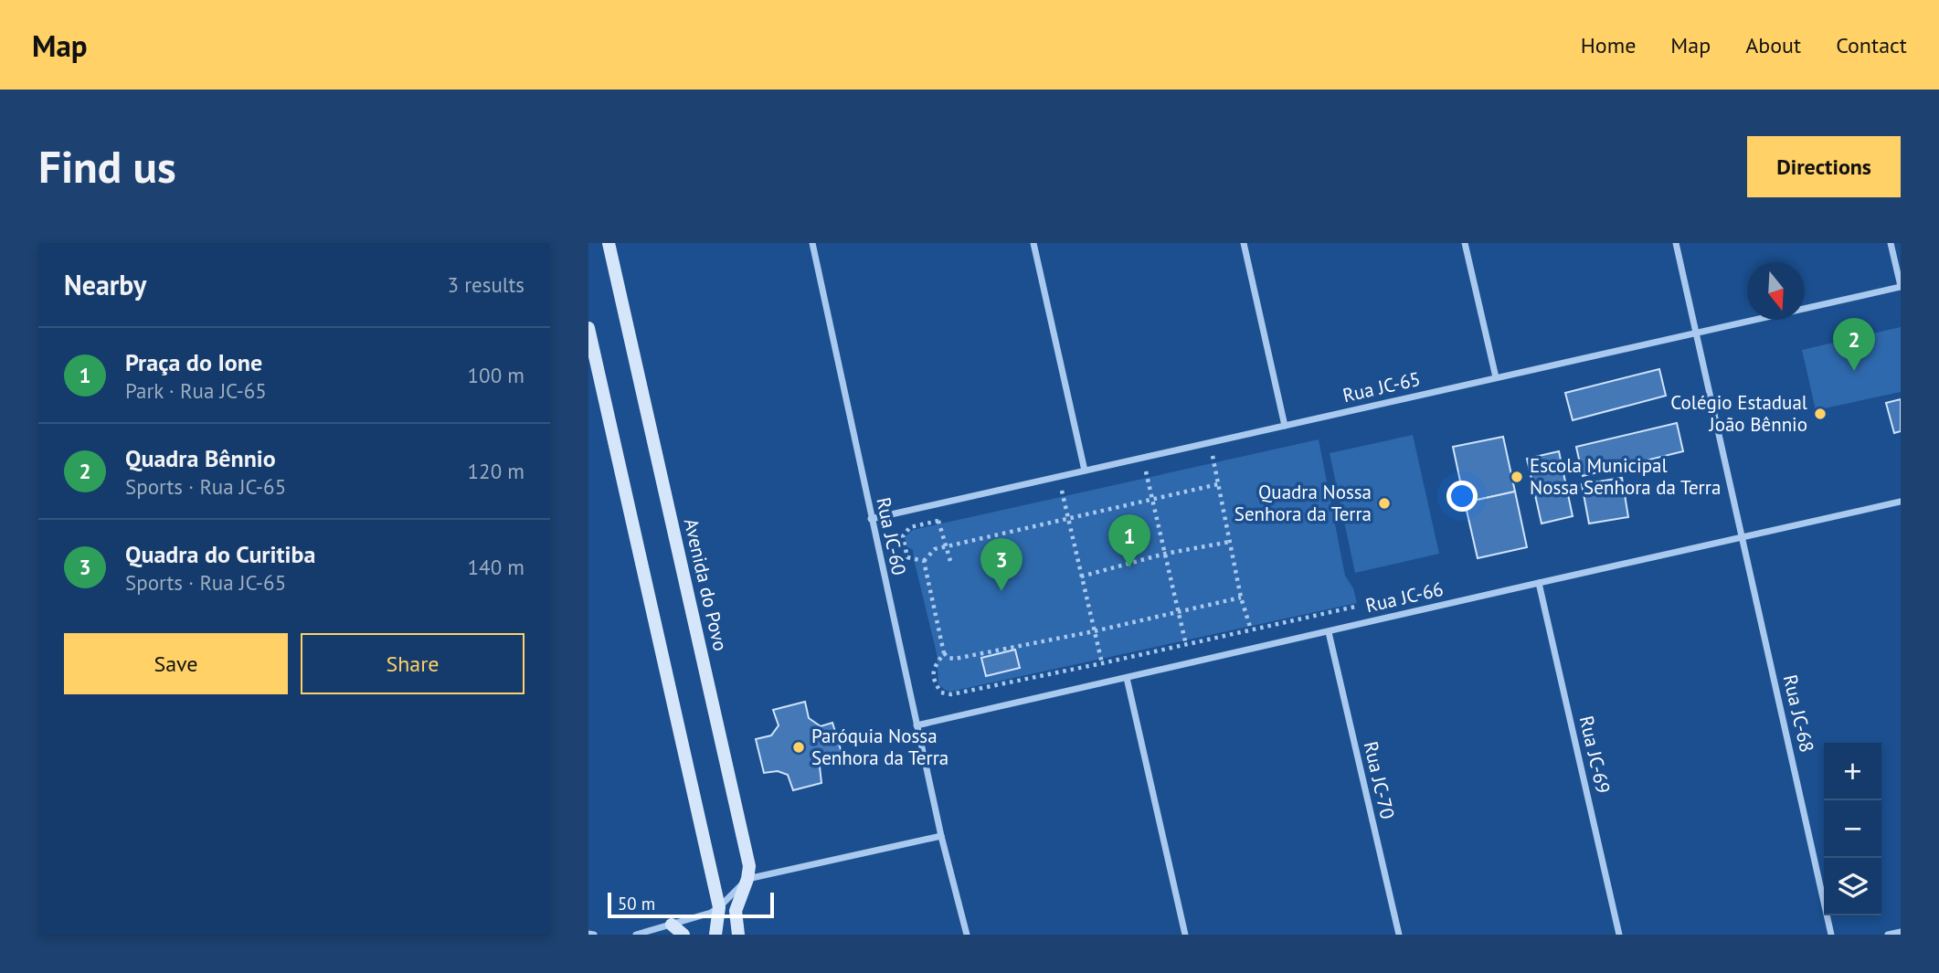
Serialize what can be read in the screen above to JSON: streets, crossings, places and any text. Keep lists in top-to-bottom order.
{
  "streets": {
    "main road": ["Avenida do Povo"],
    "street": [
      "Rua JC-65",
      "Rua JC-60",
      "Rua JC-66",
      "Rua JC-68",
      "Rua JC-69",
      "Rua JC-70"
    ]
  },
  "crossings": [
    ["Rua JC-65", "Rua JC-60"],
    ["Rua JC-65", "Rua JC-68"],
    ["Rua JC-60", "Rua JC-66"],
    ["Rua JC-66", "Rua JC-68"],
    ["Rua JC-66", "Rua JC-69"],
    ["Rua JC-66", "Rua JC-70"]
  ],
  "places": [
    "Colégio Estadual João Bênnio",
    "Escola Municipal Nossa Senhora da Terra",
    "Quadra Nossa Senhora da Terra",
    "Paróquia Nossa Senhora da Terra"
  ],
  "scale_bar": "50 m",
  "north": "bottom",
  "page": {
    "header": "Map",
    "nav": [
      "Home",
      "Map",
      "About",
      "Contact"
    ],
    "buttons": [
      "Directions",
      ["Save", "Share"]
    ],
    "title": "Find us",
    "heading": ["Nearby", "3 results"],
    "pins": ["2", "1", "3"],
    "list": [
      {
        "mark": "1",
        "name": "Praça do Ione",
        "note": "Park · Rua JC-65",
        "value": "100 m"
      },
      {
        "mark": "2",
        "name": "Quadra Bênnio",
        "note": "Sports · Rua JC-65",
        "value": "120 m"
      },
      {
        "mark": "3",
        "name": "Quadra do Curitiba",
        "note": "Sports · Rua JC-65",
        "value": "140 m"
      }
    ],
    "map_buttons": ["+", "−"],
    "scale": "50 m"
  }
}
